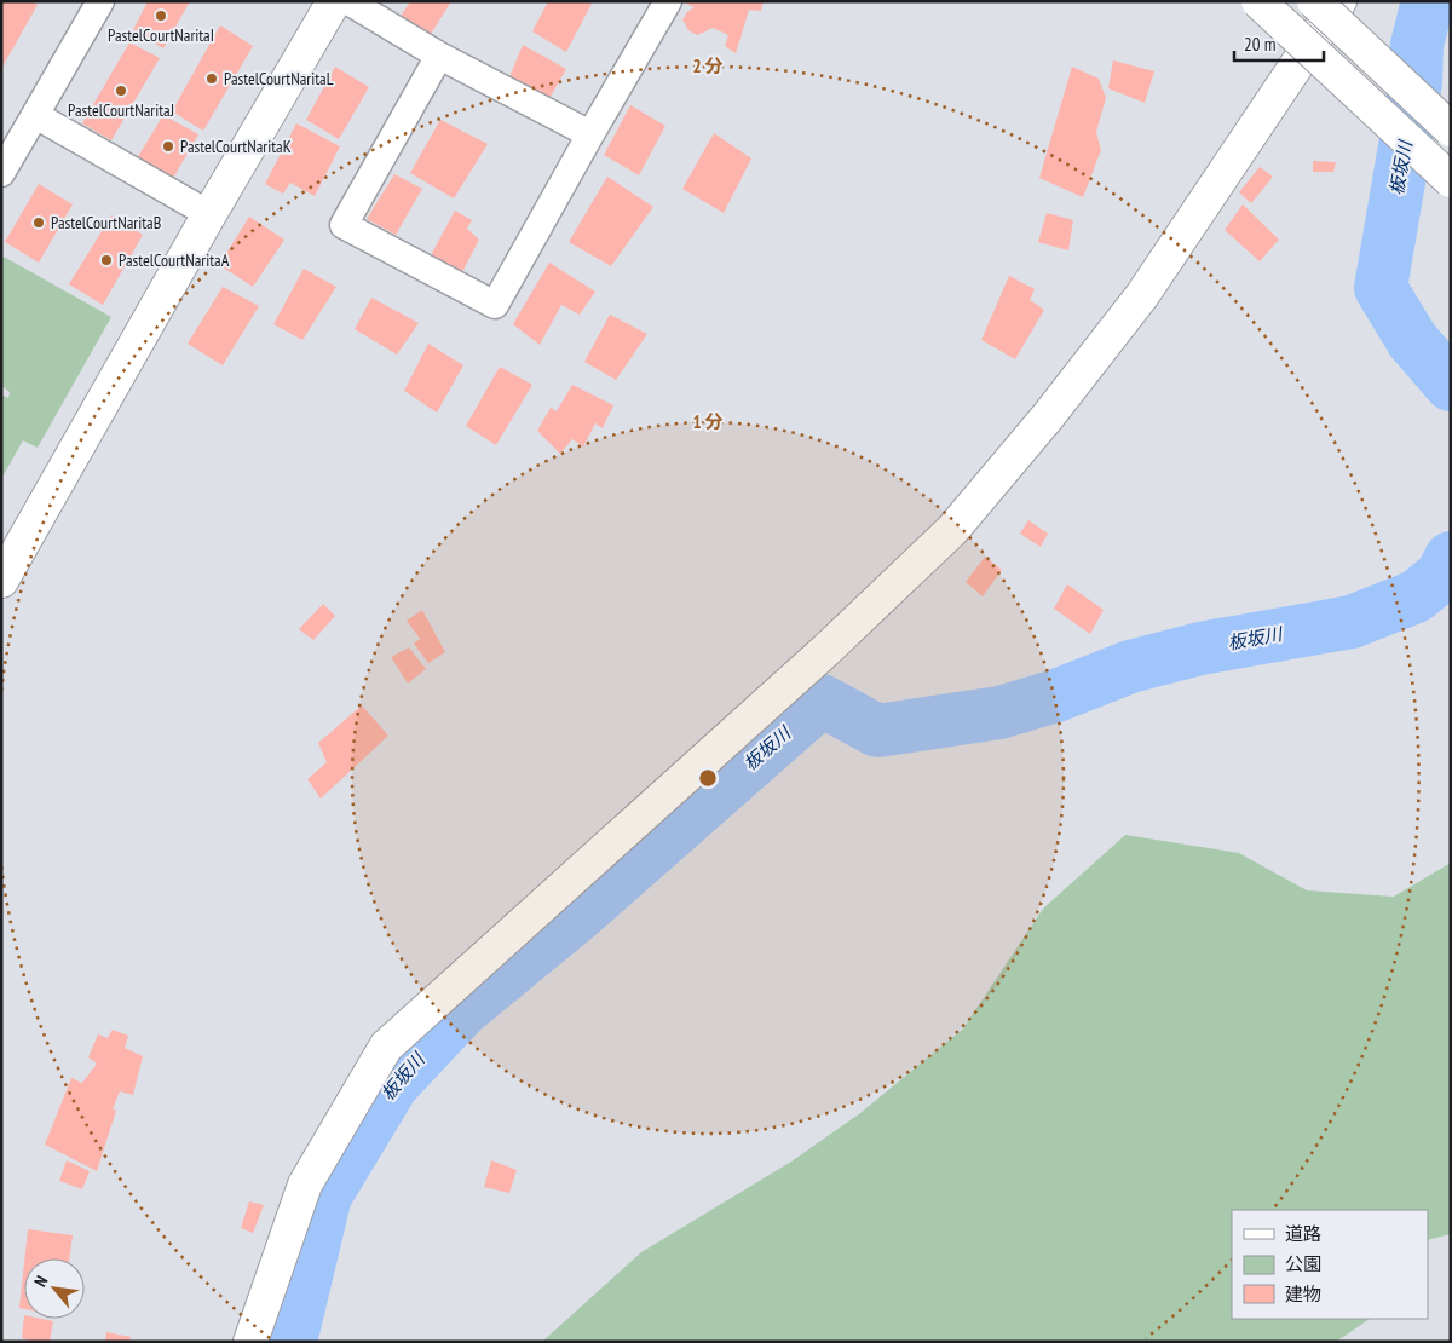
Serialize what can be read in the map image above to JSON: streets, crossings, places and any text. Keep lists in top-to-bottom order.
{
  "water": ["板坂川"],
  "places": [
    "PastelCourtNaritaI",
    "PastelCourtNaritaL",
    "PastelCourtNaritaJ",
    "PastelCourtNaritaK",
    "PastelCourtNaritaB",
    "PastelCourtNaritaA"
  ],
  "legend": ["道路", "公園", "建物"],
  "scale_bar": "20 m",
  "north": "top left",
  "rings": ["2 分", "1 分"]
}
